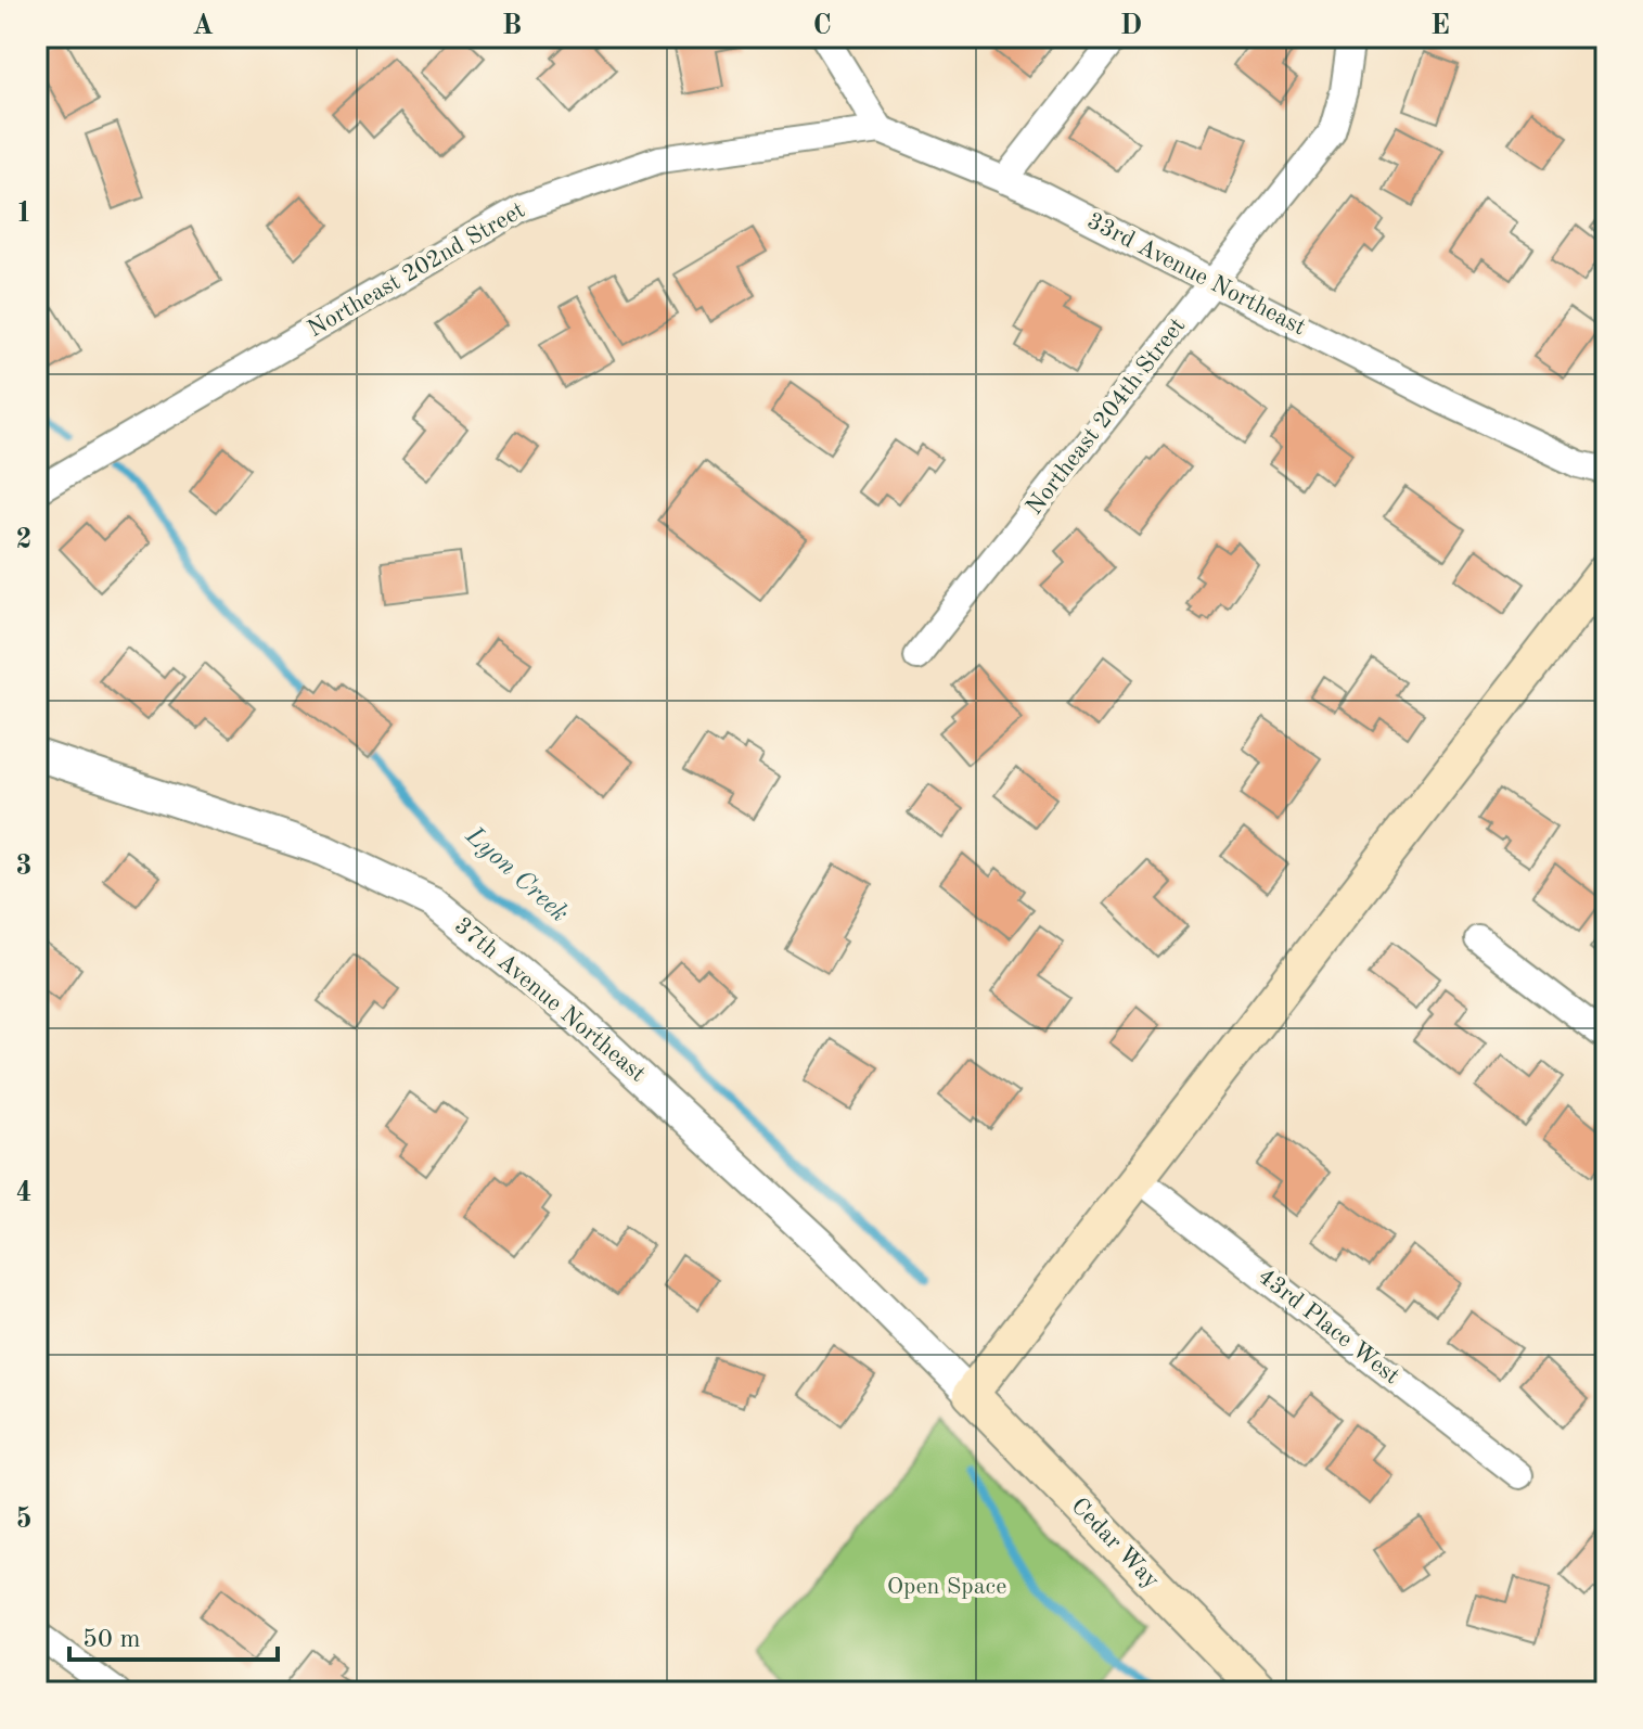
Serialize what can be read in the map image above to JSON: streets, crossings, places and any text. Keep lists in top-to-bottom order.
{
  "streets": {
    "main road": ["Cedar Way"],
    "street": [
      "Northeast 202nd Street",
      "33rd Avenue Northeast",
      "Northeast 204th Street",
      "37th Avenue Northeast",
      "43rd Place West"
    ]
  },
  "crossings": [
    ["Northeast 202nd Street", "33rd Avenue Northeast"],
    ["33rd Avenue Northeast", "Northeast 204th Street"],
    ["37th Avenue Northeast", "Cedar Way"]
  ],
  "water": ["Lyon Creek"],
  "parks": ["Open Space"],
  "scale_bar": "50 m",
  "grid": {
    "columns": [
      "A",
      "B",
      "C",
      "D",
      "E"
    ],
    "rows": [
      "1",
      "2",
      "3",
      "4",
      "5"
    ]
  }
}
